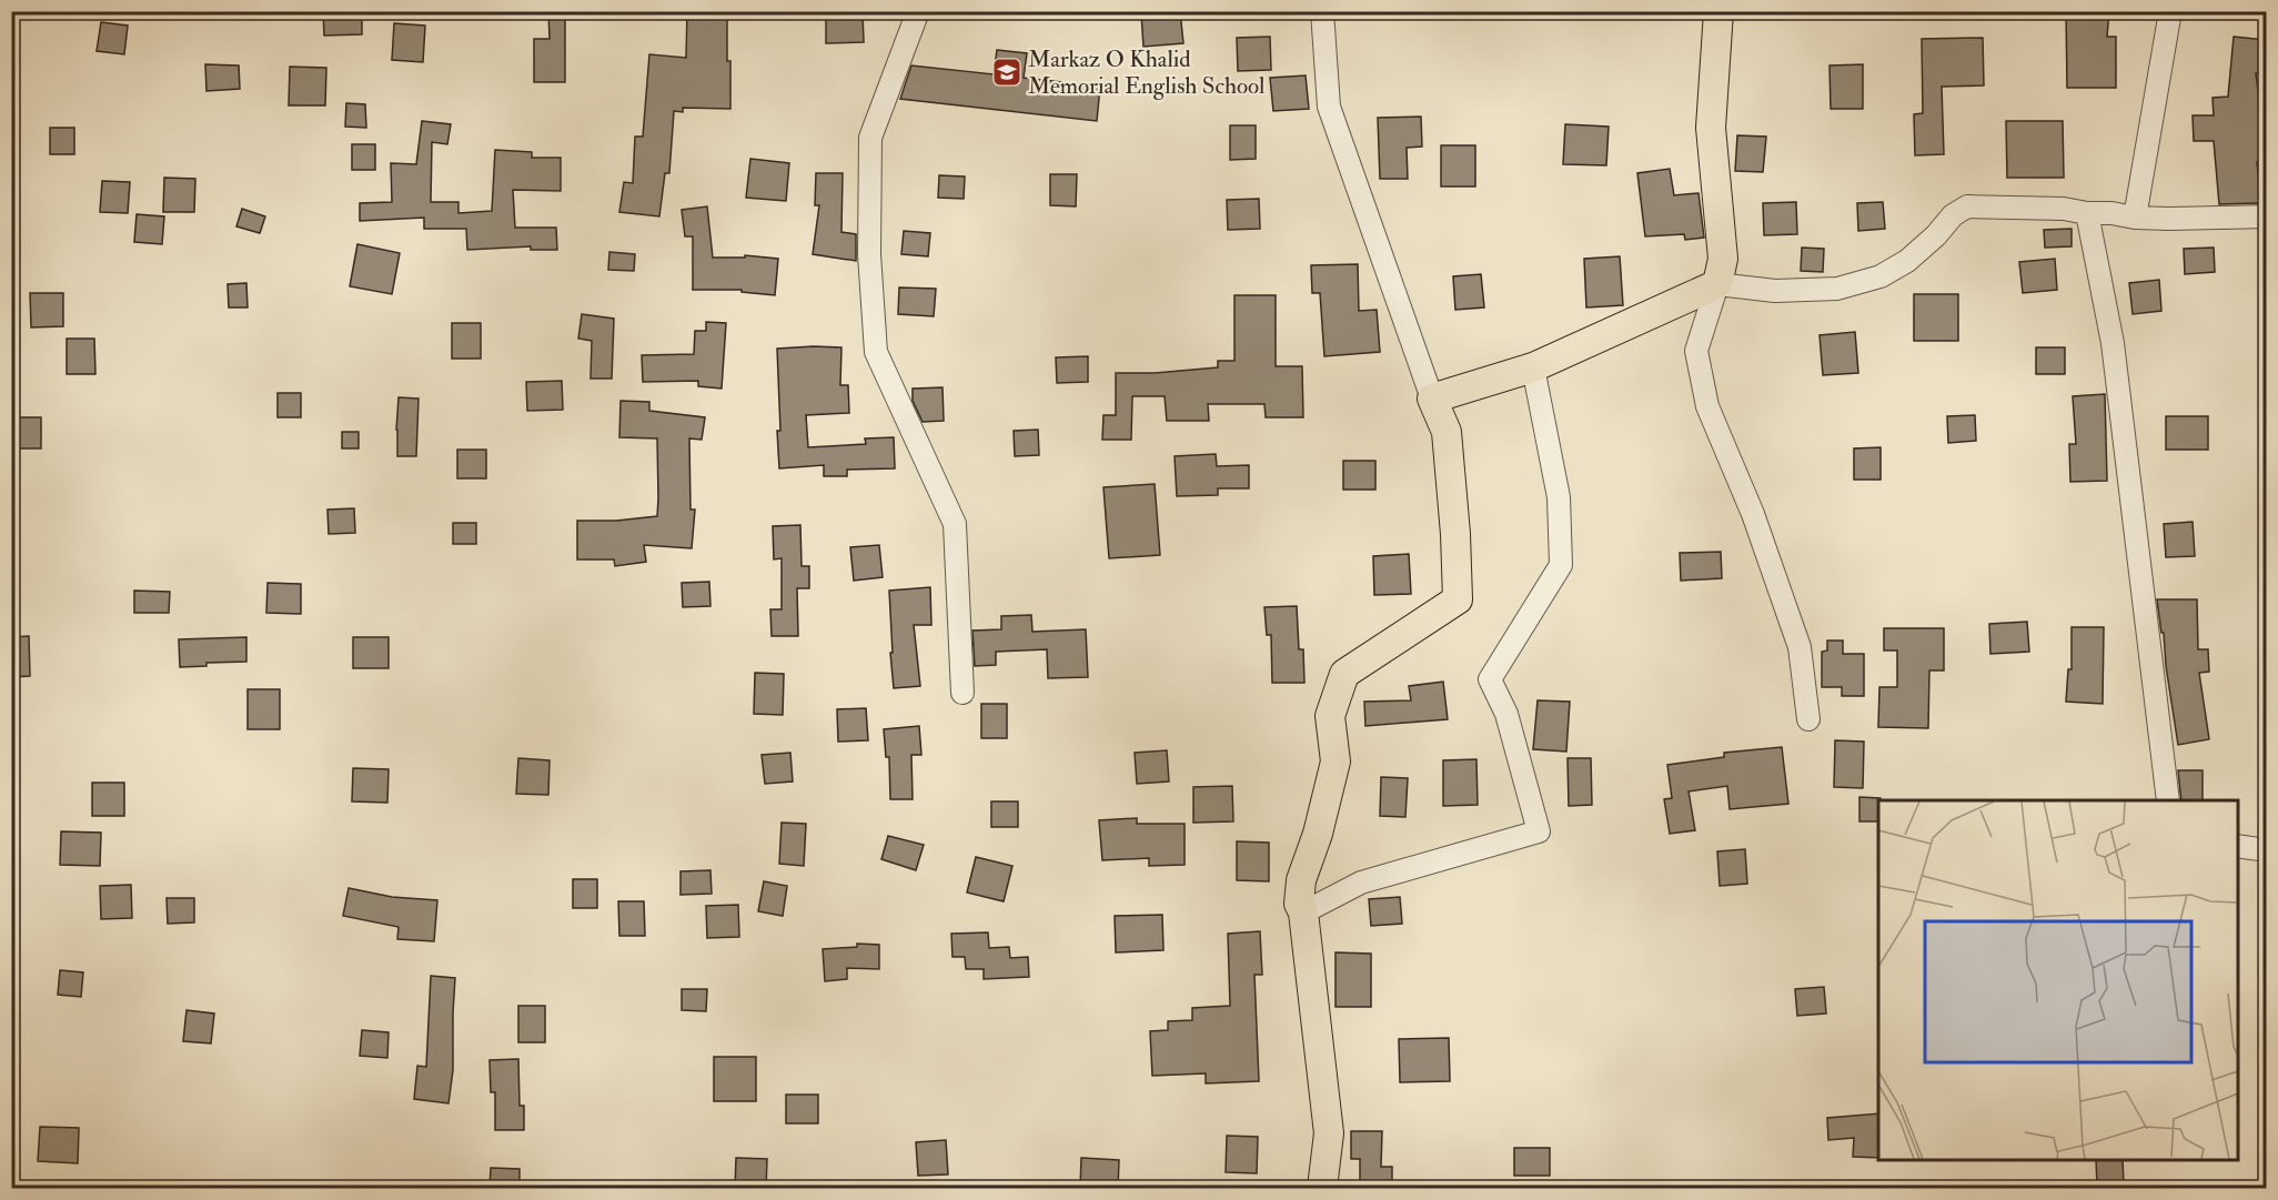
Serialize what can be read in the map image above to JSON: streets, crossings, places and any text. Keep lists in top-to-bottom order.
{
  "places": {
    "school or university": ["Markaz O Khalid Memorial English School"]
  }
}
